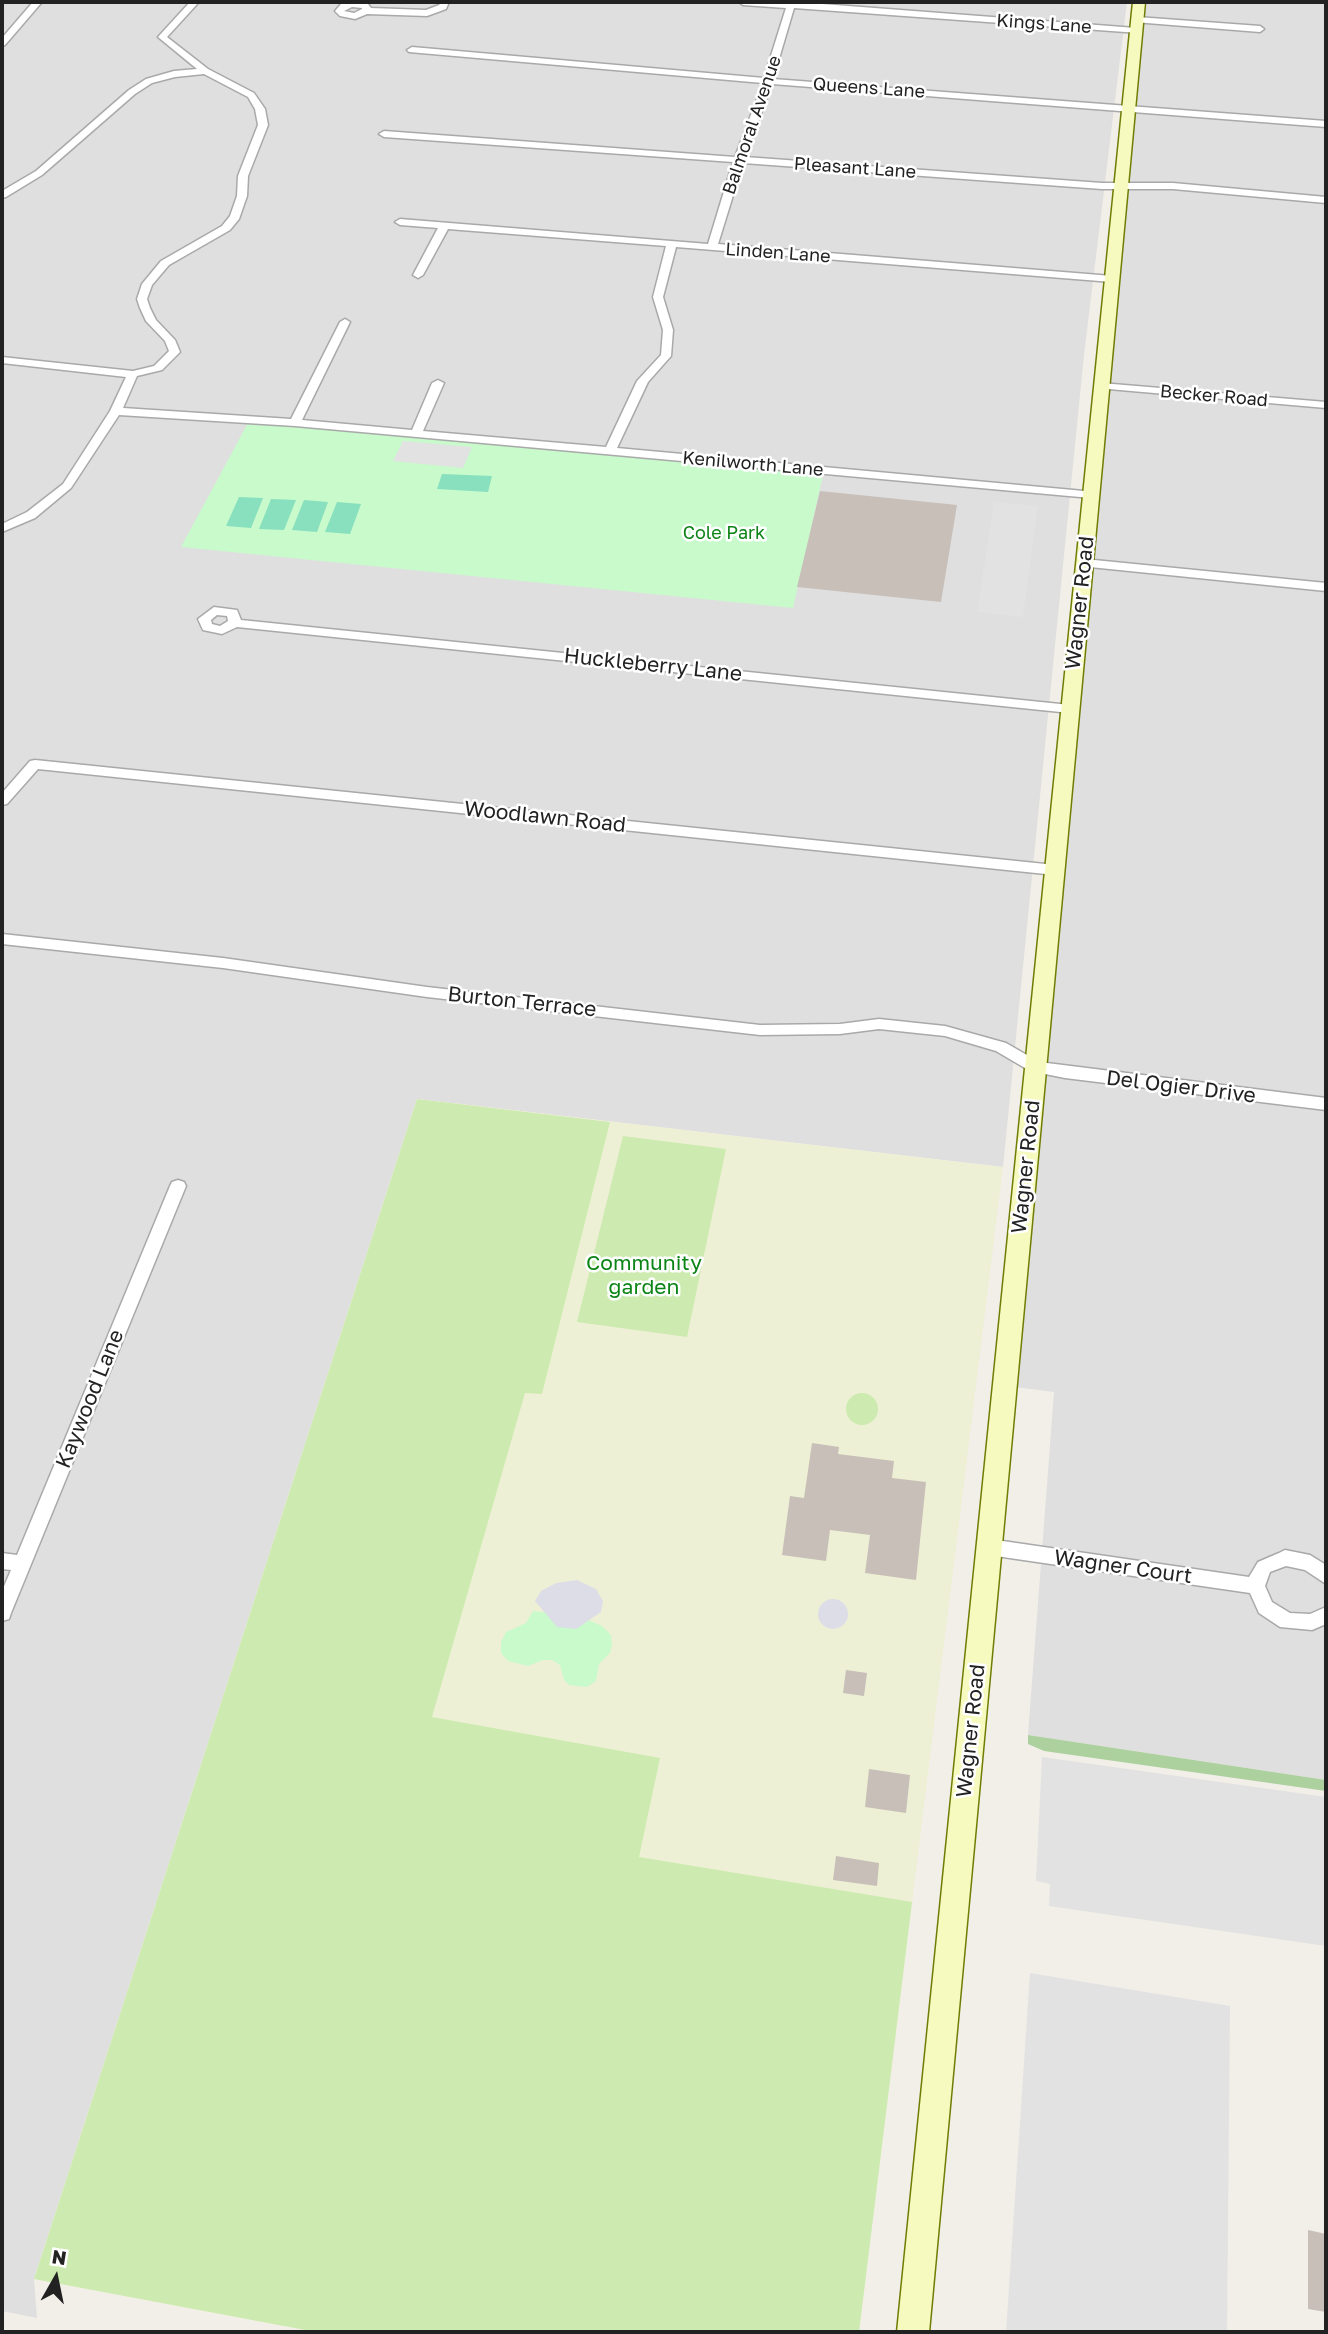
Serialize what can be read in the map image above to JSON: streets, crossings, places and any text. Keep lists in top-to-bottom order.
{
  "streets": {
    "street": [
      "Kings Lane",
      "Queens Lane",
      "Balmoral Avenue",
      "Pleasant Lane",
      "Linden Lane",
      "Becker Road",
      "Kenilworth Lane",
      "Wagner Road",
      "Huckleberry Lane",
      "Woodlawn Road",
      "Burton Terrace",
      "Del Ogier Drive",
      "Kaywood Lane",
      "Wagner Court"
    ]
  },
  "crossings": [
    ["Kings Lane", "Balmoral Avenue"],
    ["Kings Lane", "Wagner Road"],
    ["Queens Lane", "Balmoral Avenue"],
    ["Queens Lane", "Wagner Road"],
    ["Balmoral Avenue", "Pleasant Lane"],
    ["Balmoral Avenue", "Linden Lane"],
    ["Pleasant Lane", "Wagner Road"],
    ["Linden Lane", "Wagner Road"],
    ["Becker Road", "Wagner Road"],
    ["Kenilworth Lane", "Wagner Road"],
    ["Wagner Road", "Huckleberry Lane"],
    ["Wagner Road", "Woodlawn Road"],
    ["Wagner Road", "Burton Terrace"],
    ["Wagner Road", "Del Ogier Drive"],
    ["Wagner Road", "Wagner Court"],
    ["Burton Terrace", "Del Ogier Drive"]
  ],
  "parks": ["Cole Park", "Community garden"],
  "north": "top"
}
